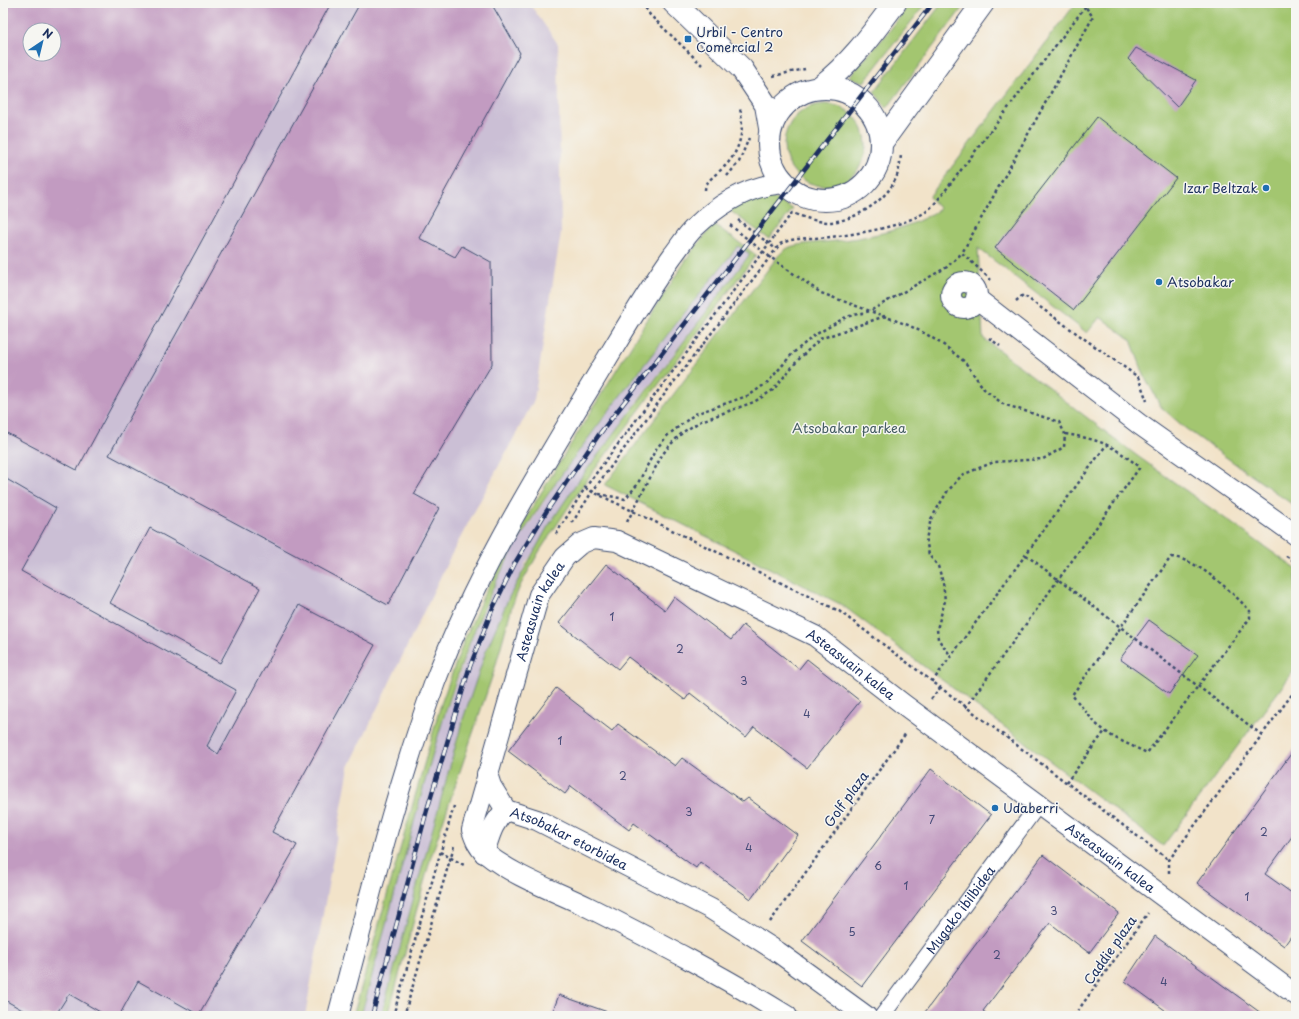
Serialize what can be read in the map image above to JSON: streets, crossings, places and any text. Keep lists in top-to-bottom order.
{
  "streets": {
    "street": ["Asteasuain kalea", "Atsobakar etorbidea", "Mugako ibilbidea"],
    "path": ["Golf plaza", "Caddie plaza"]
  },
  "crossings": [
    ["Asteasuain kalea", "Golf plaza"],
    ["Asteasuain kalea", "Atsobakar etorbidea"],
    ["Asteasuain kalea", "Mugako ibilbidea"],
    ["Asteasuain kalea", "Caddie plaza"]
  ],
  "parks": ["Atsobakar parkea"],
  "places": {
    "transit": ["Urbil - Centro Comercial 2"],
    "other": ["Izar Beltzak", "Atsobakar", "Udaberri"]
  },
  "house_numbers": [
    "1",
    "2",
    "3",
    "4",
    "1",
    "2",
    "3",
    "7",
    "2",
    "4",
    "6",
    "1",
    "1",
    "3",
    "5",
    "2",
    "4"
  ],
  "north": "top right"
}
